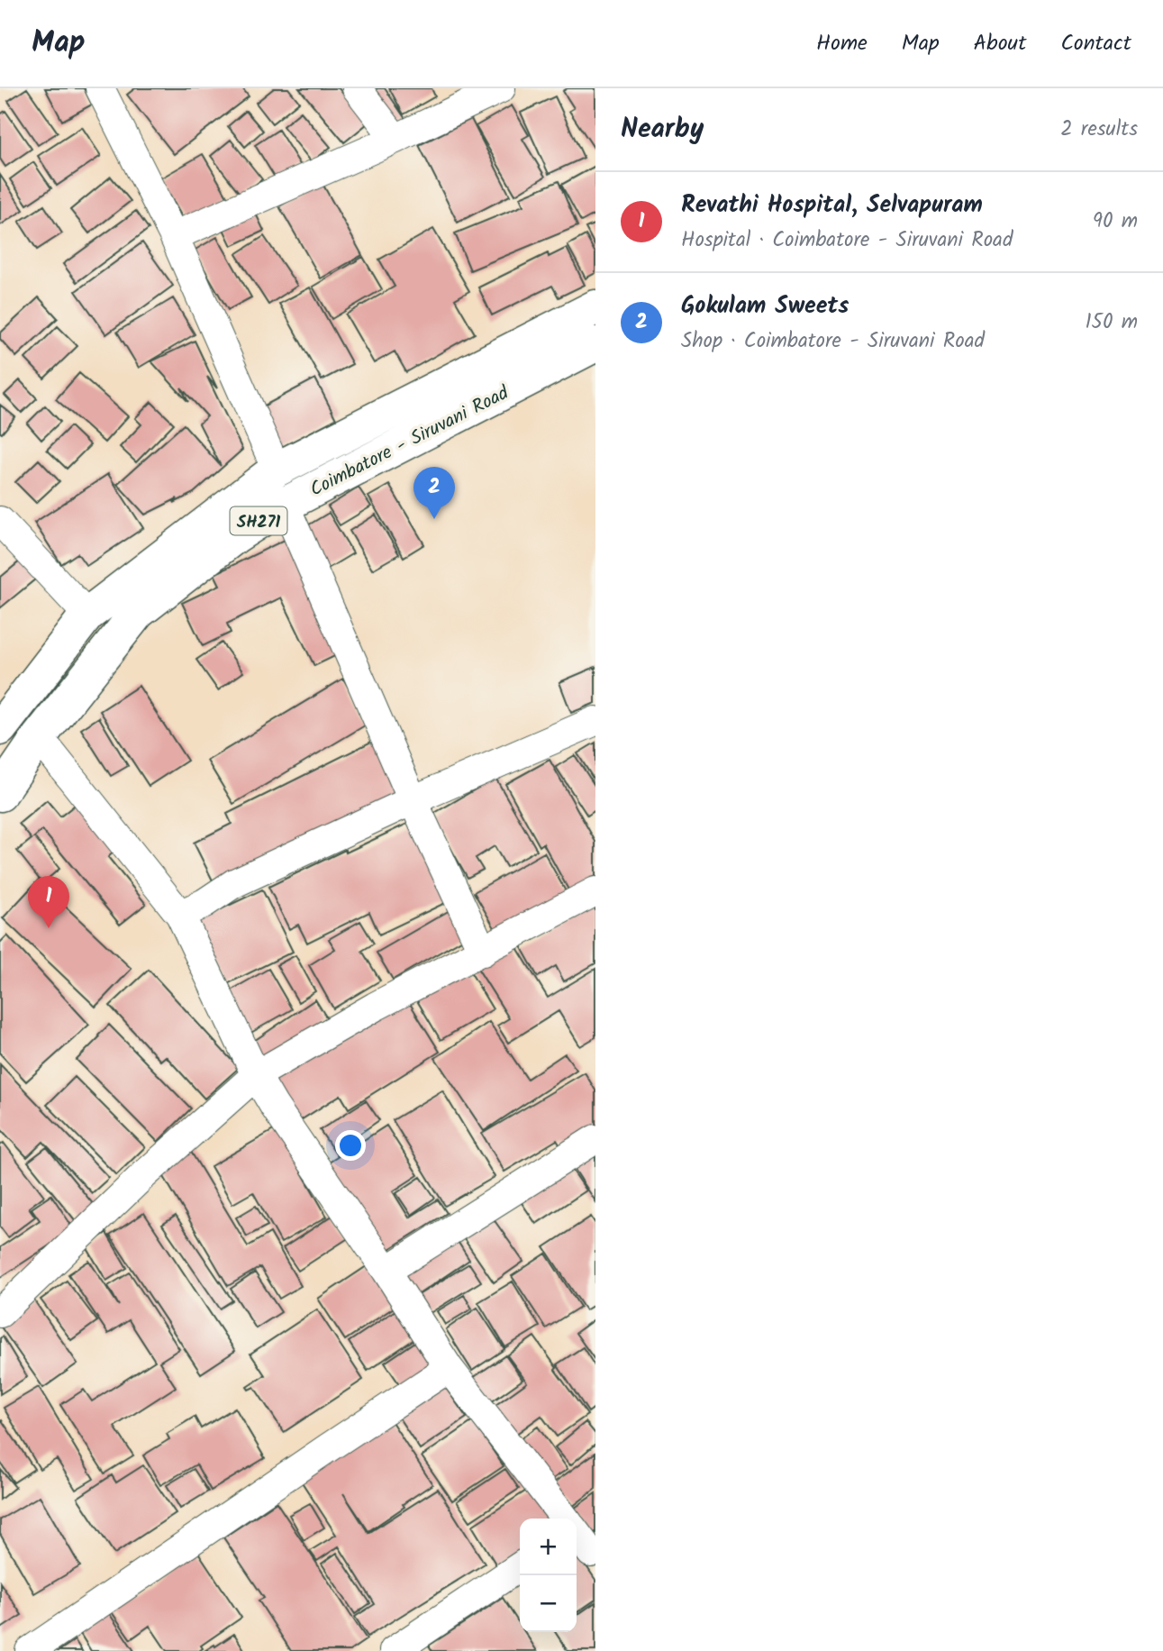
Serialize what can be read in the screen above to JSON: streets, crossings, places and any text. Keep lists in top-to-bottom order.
{
  "streets": {
    "main road": ["Coimbatore - Siruvani Road", "SH271"]
  },
  "page": {
    "header": "Map",
    "nav": [
      "Home",
      "Map",
      "About",
      "Contact"
    ],
    "heading": ["Nearby", "2 results"],
    "list": [
      {
        "mark": "1",
        "name": "Revathi Hospital, Selvapuram",
        "note": "Hospital · Coimbatore - Siruvani Road",
        "value": "90 m"
      },
      {
        "mark": "2",
        "name": "Gokulam Sweets",
        "note": "Shop · Coimbatore - Siruvani Road",
        "value": "150 m"
      }
    ],
    "pins": ["2", "1"],
    "map_buttons": ["+", "−"]
  }
}
